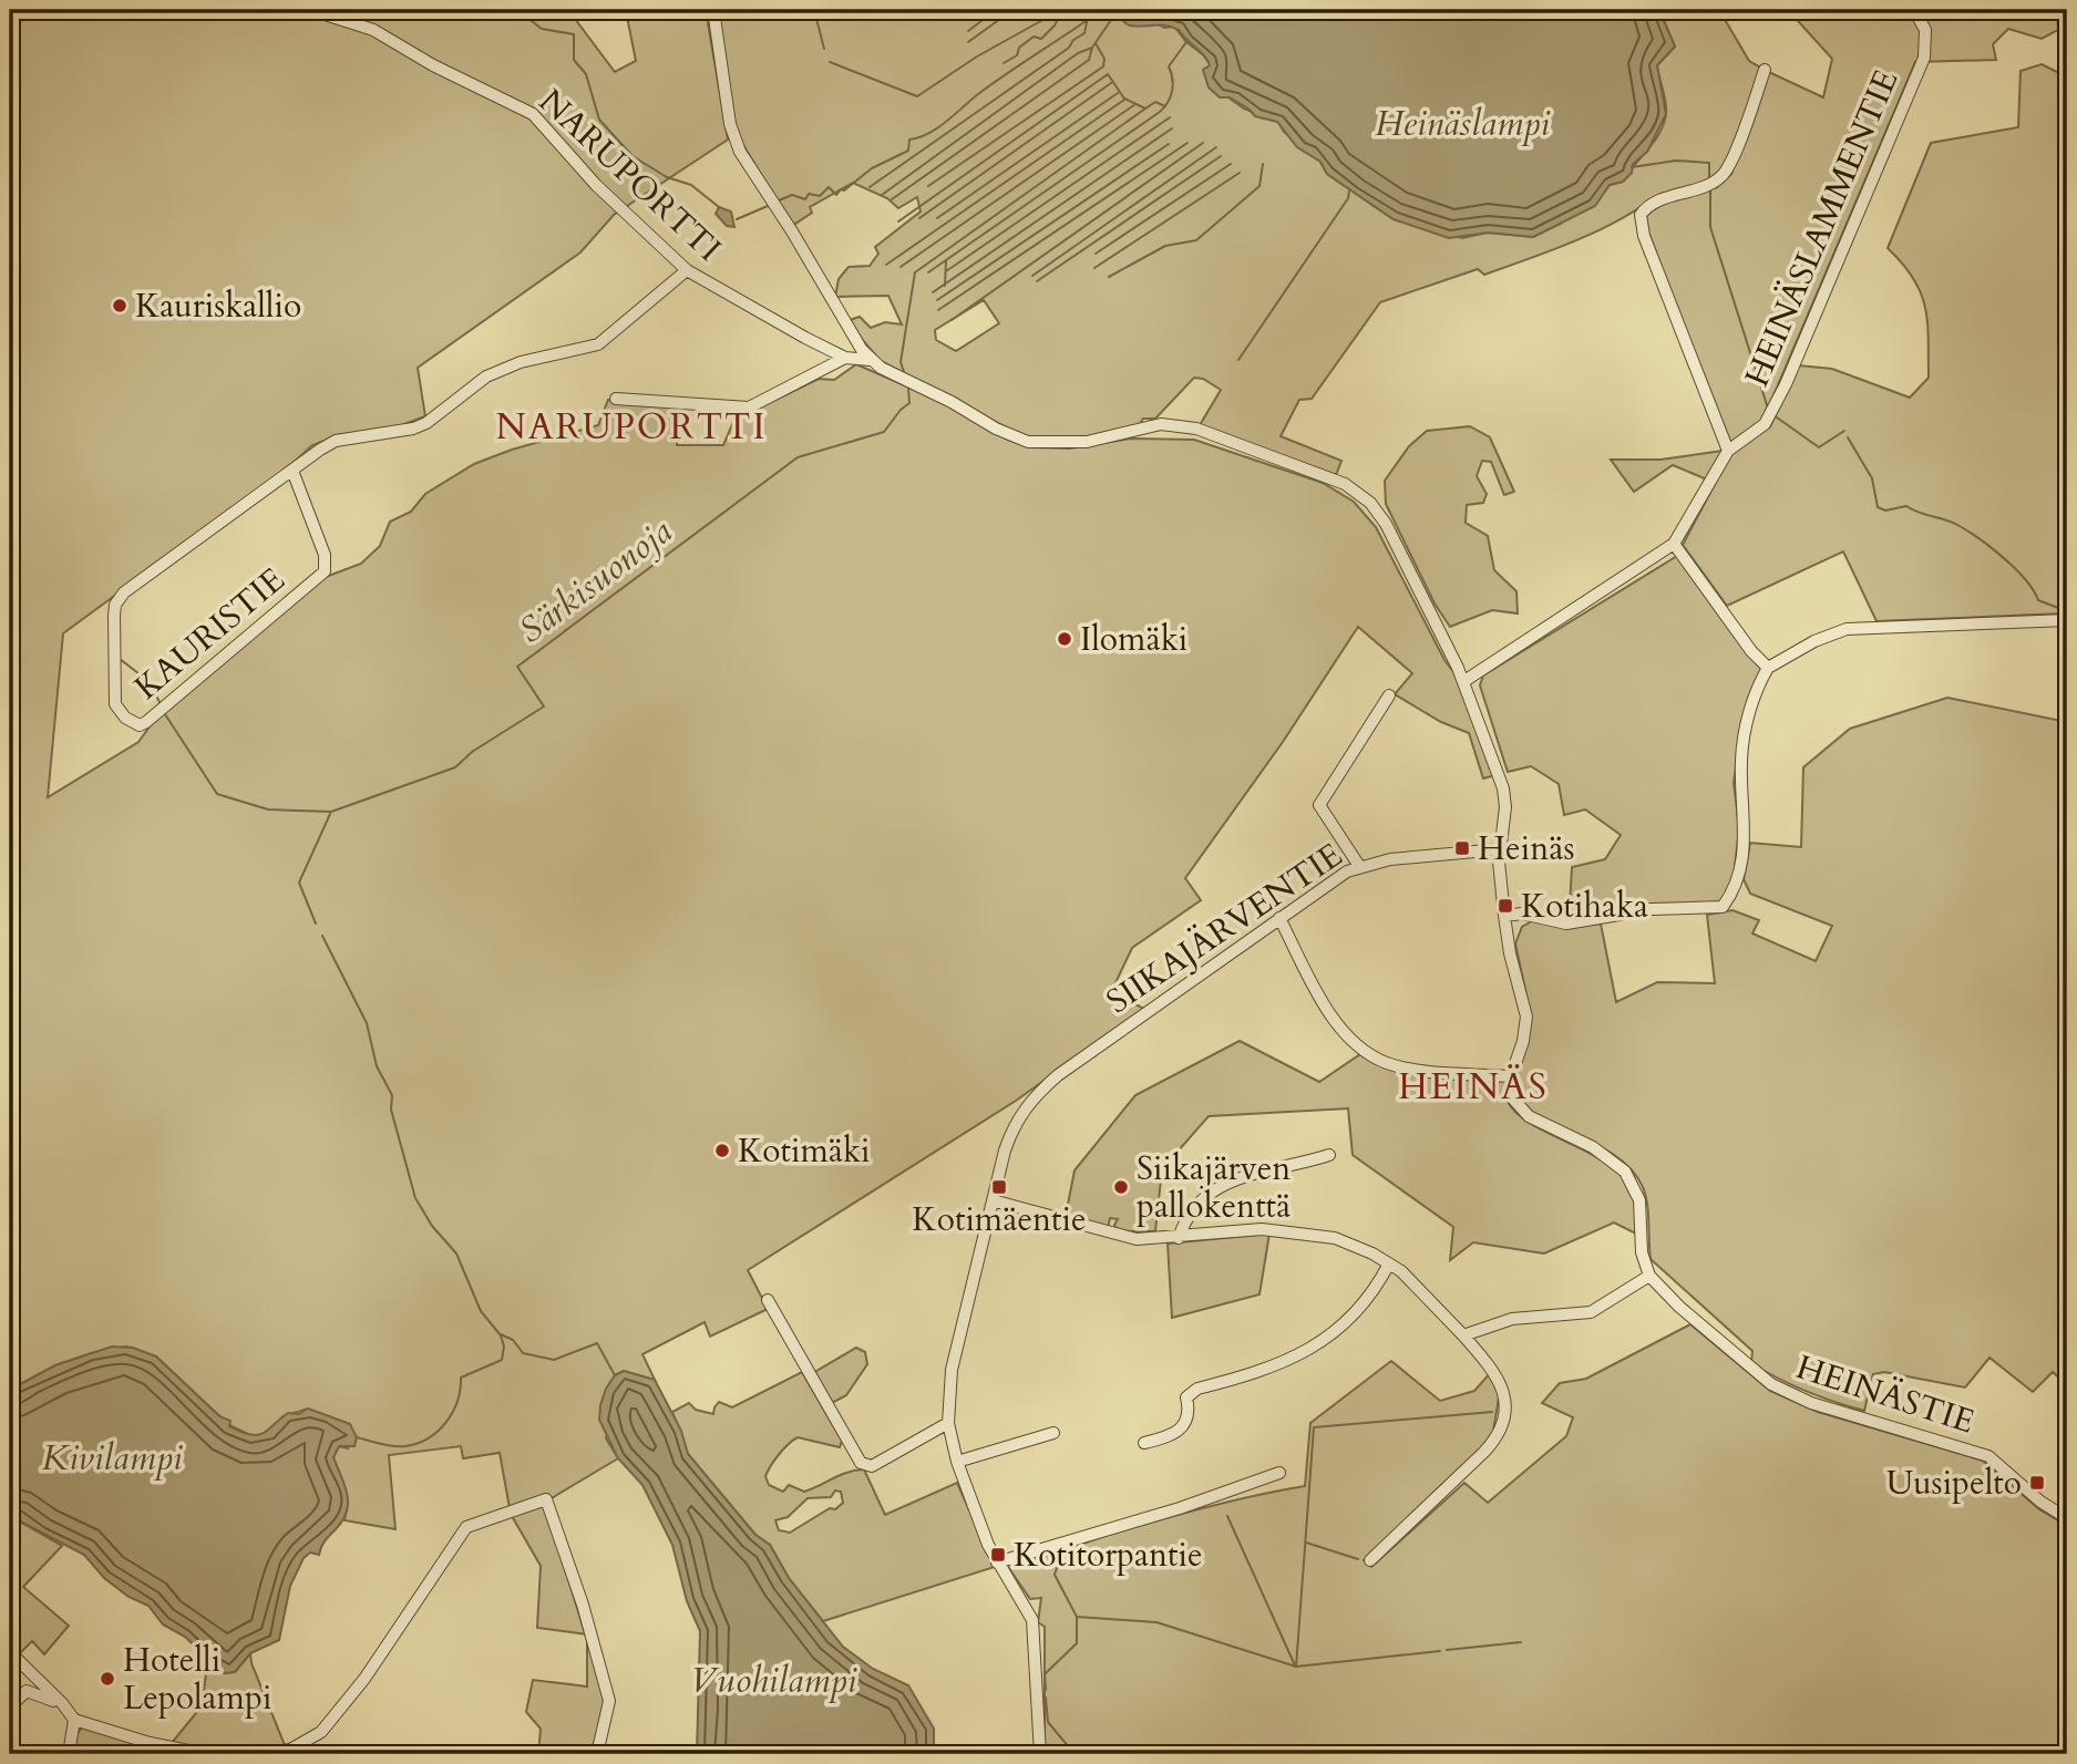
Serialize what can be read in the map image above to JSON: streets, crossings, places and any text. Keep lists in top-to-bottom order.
{
  "streets": {
    "street": [
      "NARUPORTTI",
      "HEINÄSLAMMENTIE",
      "KAURISTIE",
      "SIIKAJÄRVENTIE",
      "HEINÄSTIE"
    ]
  },
  "crossings": [
    ["NARUPORTTI", "KAURISTIE"]
  ],
  "districts": ["NARUPORTTI", "HEINÄS"],
  "water": [
    "Heinäslampi",
    "Särkisuonoja",
    "Kivilampi",
    "Vuohilampi"
  ],
  "places": {
    "other": [
      "Kauriskallio",
      "Ilomäki",
      "Kotimäki",
      "Siikajärven pallokenttä",
      "Hotelli Lepolampi"
    ],
    "transit": [
      "Heinäs",
      "Kotihaka",
      "Kotimäentie",
      "Uusipelto",
      "Kotitorpantie"
    ]
  }
}
